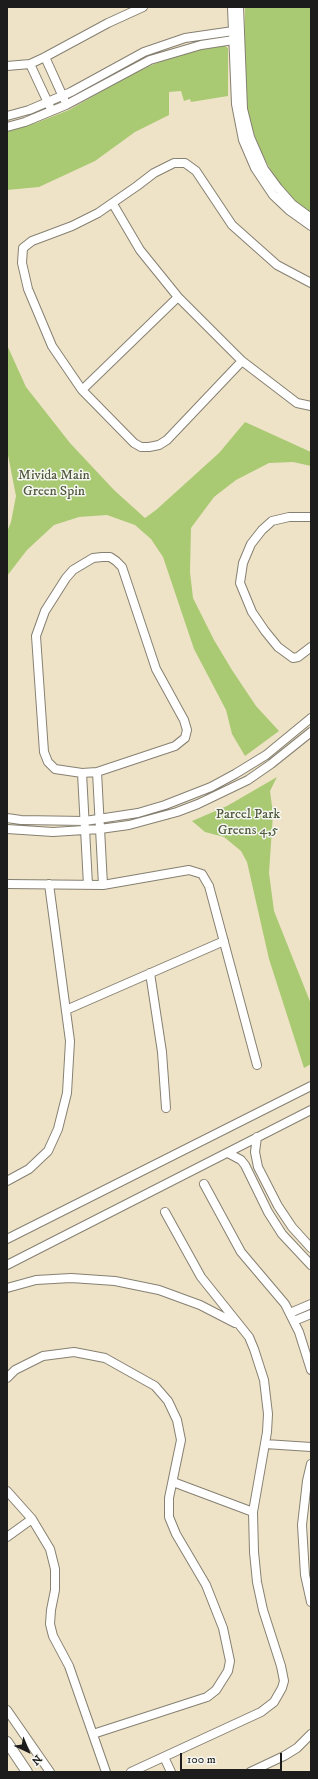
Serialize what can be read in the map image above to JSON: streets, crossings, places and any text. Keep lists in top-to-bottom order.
{
  "parks": ["Mivida Main Green Spin", "Parcel Park Greens 4,5"],
  "scale_bar": "100 m",
  "north": "bottom right"
}
